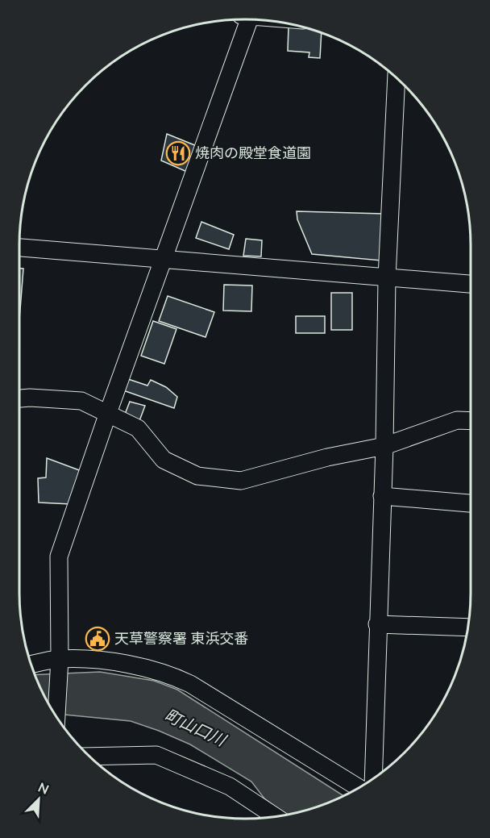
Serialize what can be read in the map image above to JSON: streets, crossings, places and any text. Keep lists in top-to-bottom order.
{
  "water": ["町山口川"],
  "places": {
    "restaurant": ["焼肉の殿堂食道園"],
    "public building": ["天草警察署 東浜交番"]
  },
  "north": "top right"
}
